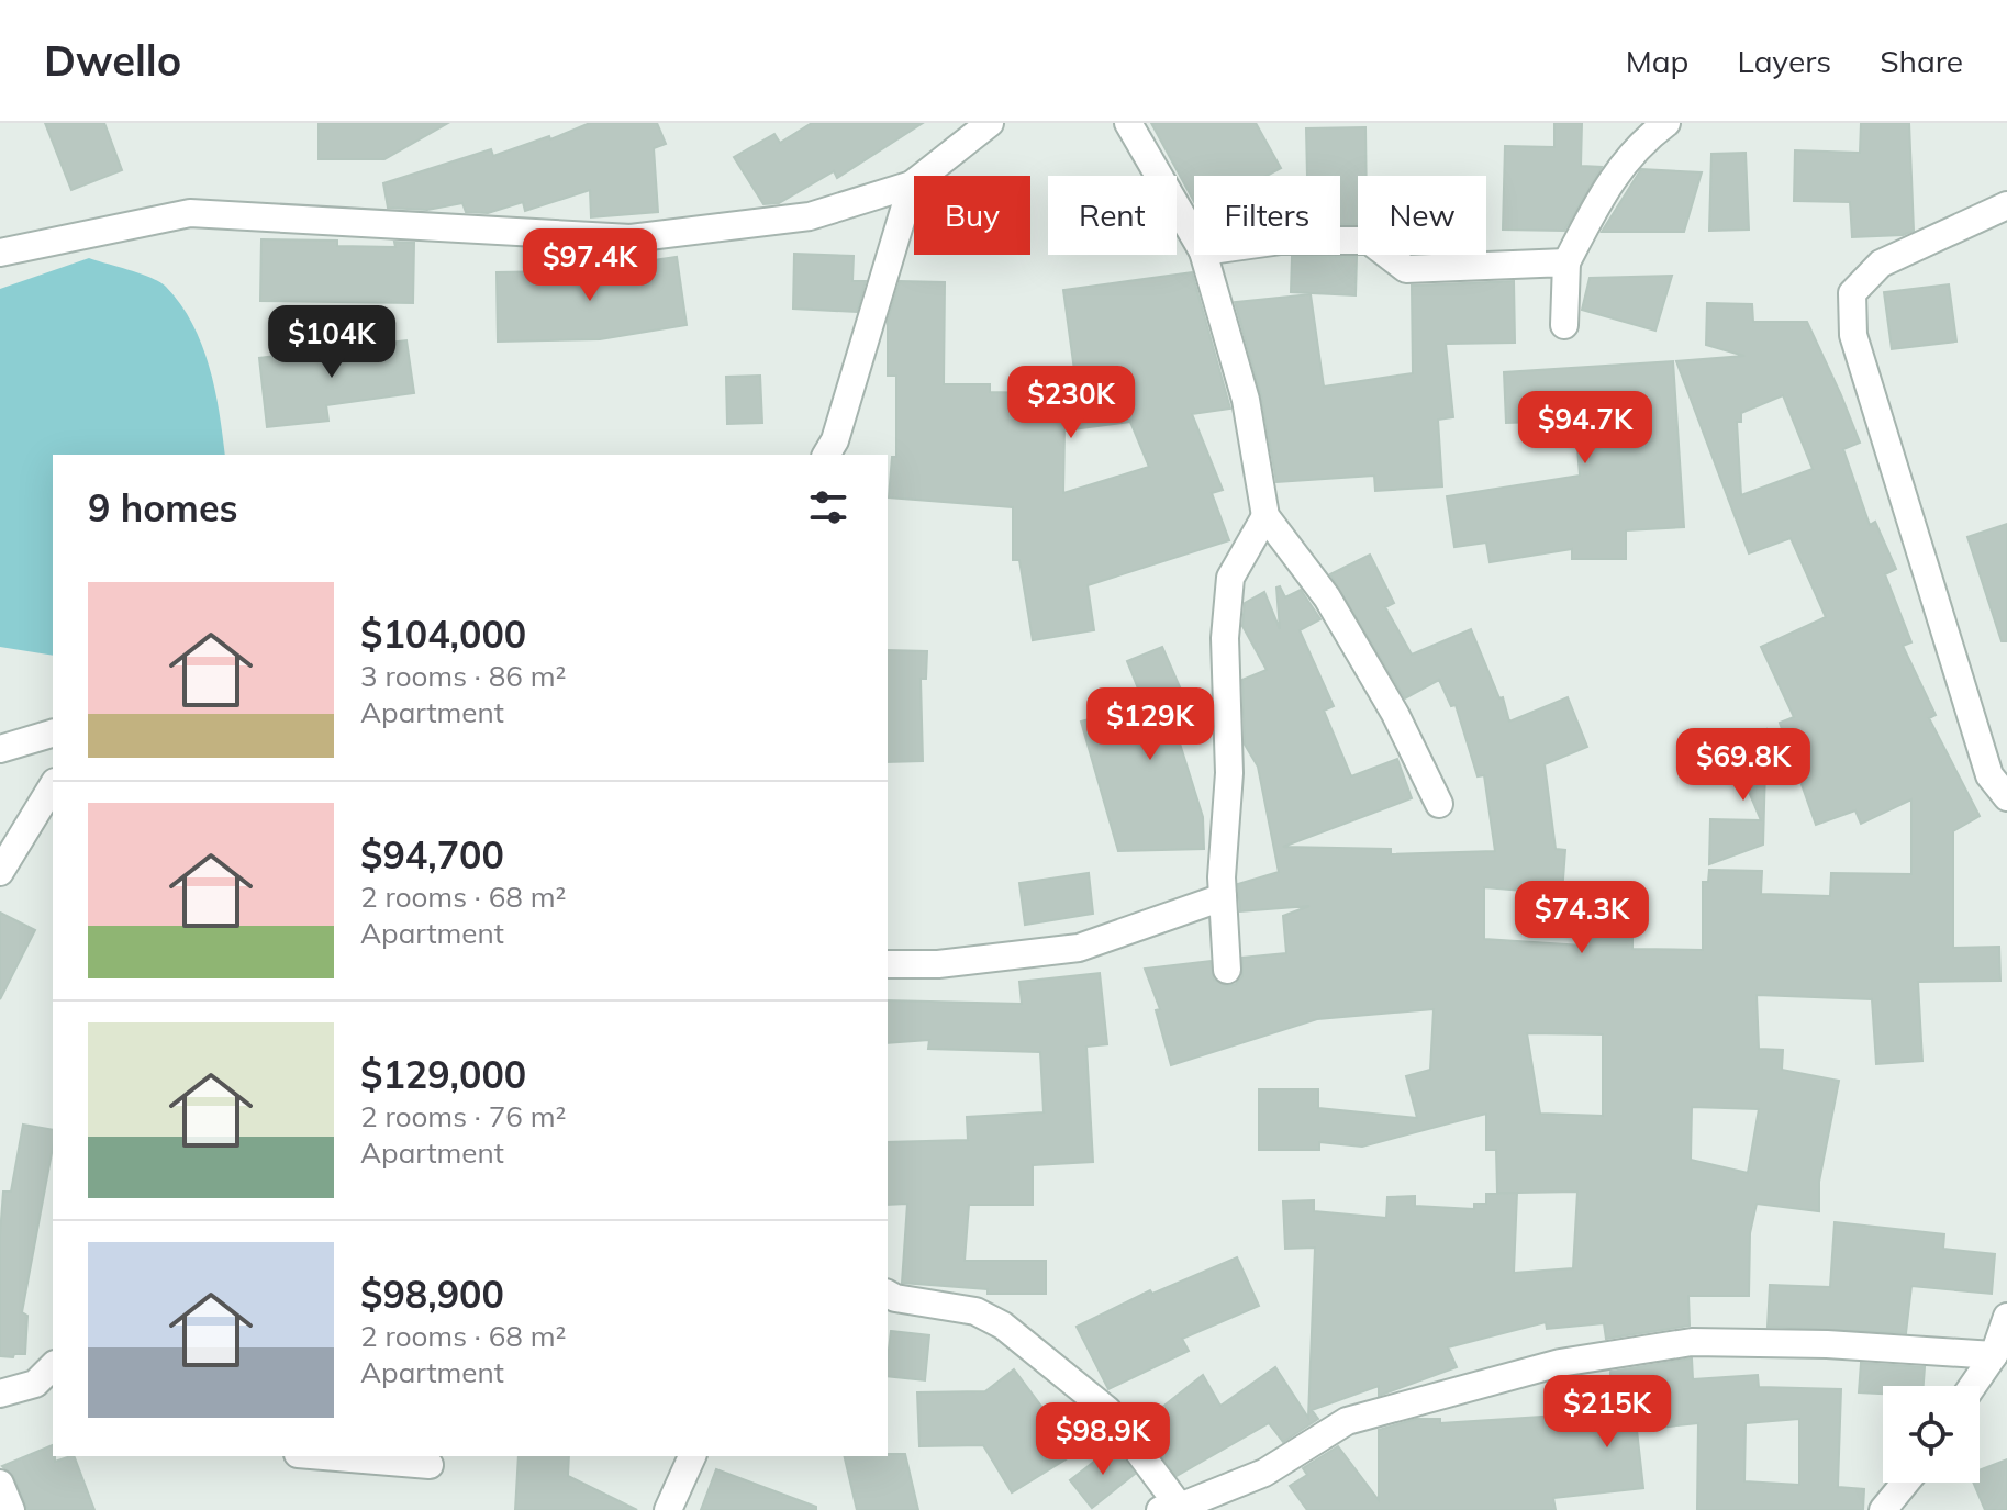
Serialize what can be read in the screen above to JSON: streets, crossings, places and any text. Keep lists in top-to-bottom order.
{
  "page": {
    "header": "Dwello",
    "nav": ["Map", "Layers", "Share"],
    "chip": [
      "Buy",
      "Rent",
      "Filters",
      "New"
    ],
    "price": [
      "$97.4K",
      "$104K",
      "$230K",
      "$94.7K",
      "$129K",
      "$69.8K",
      "$74.3K",
      "$215K",
      "$98.9K"
    ],
    "heading": "9 homes",
    "list": [
      {
        "name": "$104,000",
        "note": "3 rooms · 86 m² · Apartment"
      },
      {
        "name": "$94,700",
        "note": "2 rooms · 68 m² · Apartment"
      },
      {
        "name": "$129,000",
        "note": "2 rooms · 76 m² · Apartment"
      },
      {
        "name": "$98,900",
        "note": "2 rooms · 68 m² · Apartment"
      }
    ]
  }
}
